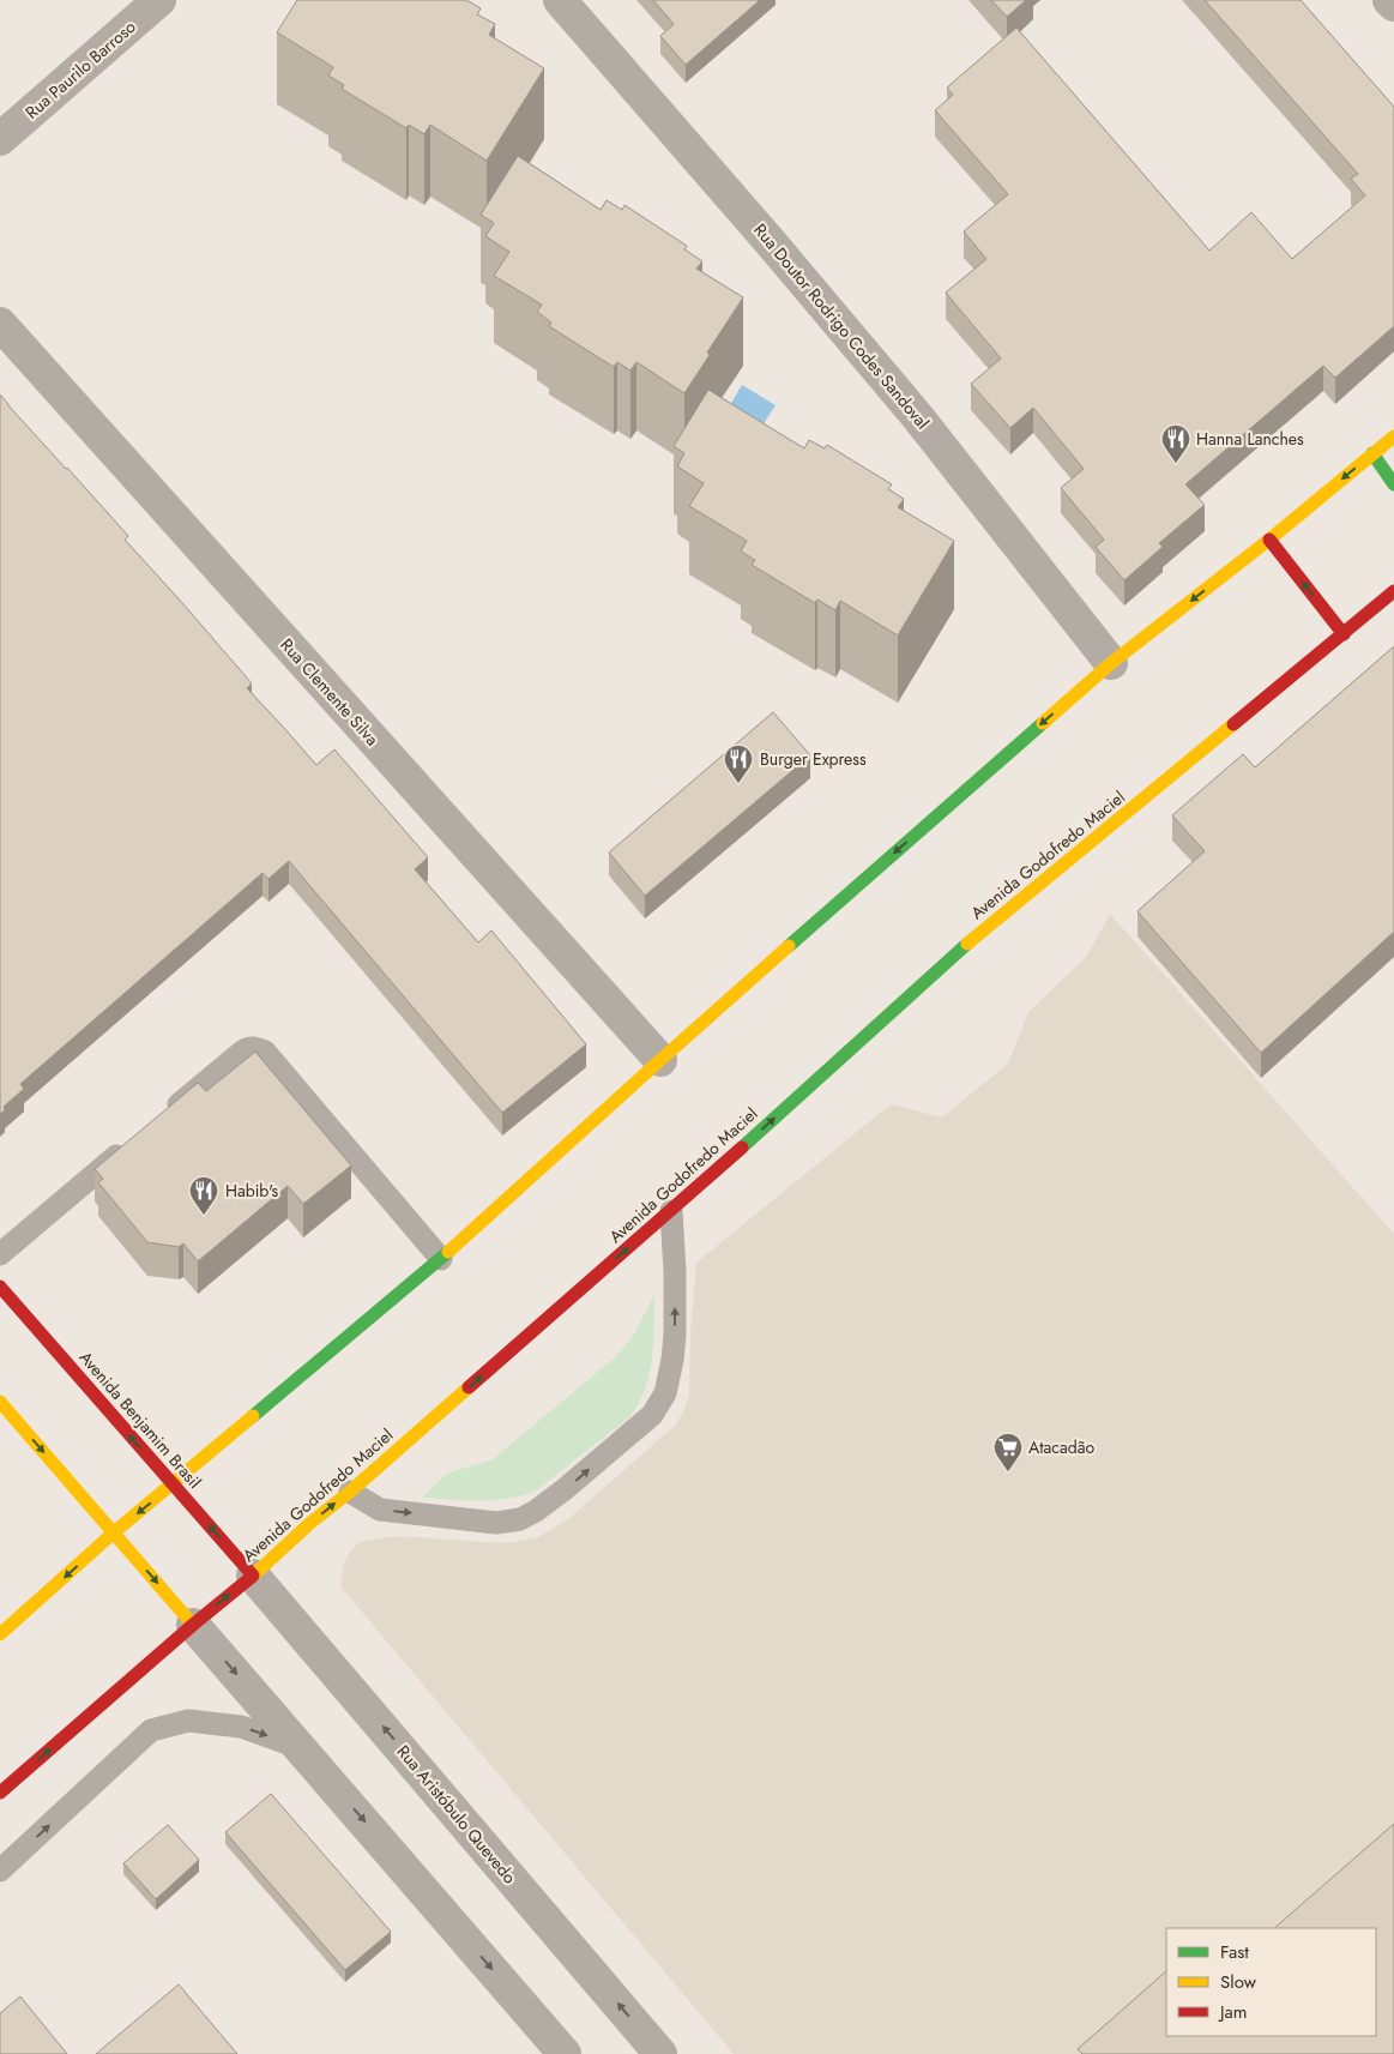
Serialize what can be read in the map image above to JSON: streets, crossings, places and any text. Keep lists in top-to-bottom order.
{
  "streets": {
    "main road": ["Avenida Godofredo Maciel", "Avenida Benjamim Brasil"],
    "street": [
      "Rua Paurilo Barroso",
      "Rua Doutor Rodrigo Codes Sandoval",
      "Rua Clemente Silva",
      "Rua Aristóbulo Quevedo"
    ]
  },
  "crossings": [
    ["Avenida Godofredo Maciel", "Avenida Benjamim Brasil"],
    ["Avenida Godofredo Maciel", "Rua Aristóbulo Quevedo"],
    ["Avenida Benjamim Brasil", "Rua Aristóbulo Quevedo"]
  ],
  "places": {
    "restaurant": ["Hanna Lanches", "Burger Express", "Habib's"],
    "supermarket": ["Atacadão"]
  },
  "legend": ["Fast", "Slow", "Jam"]
}
